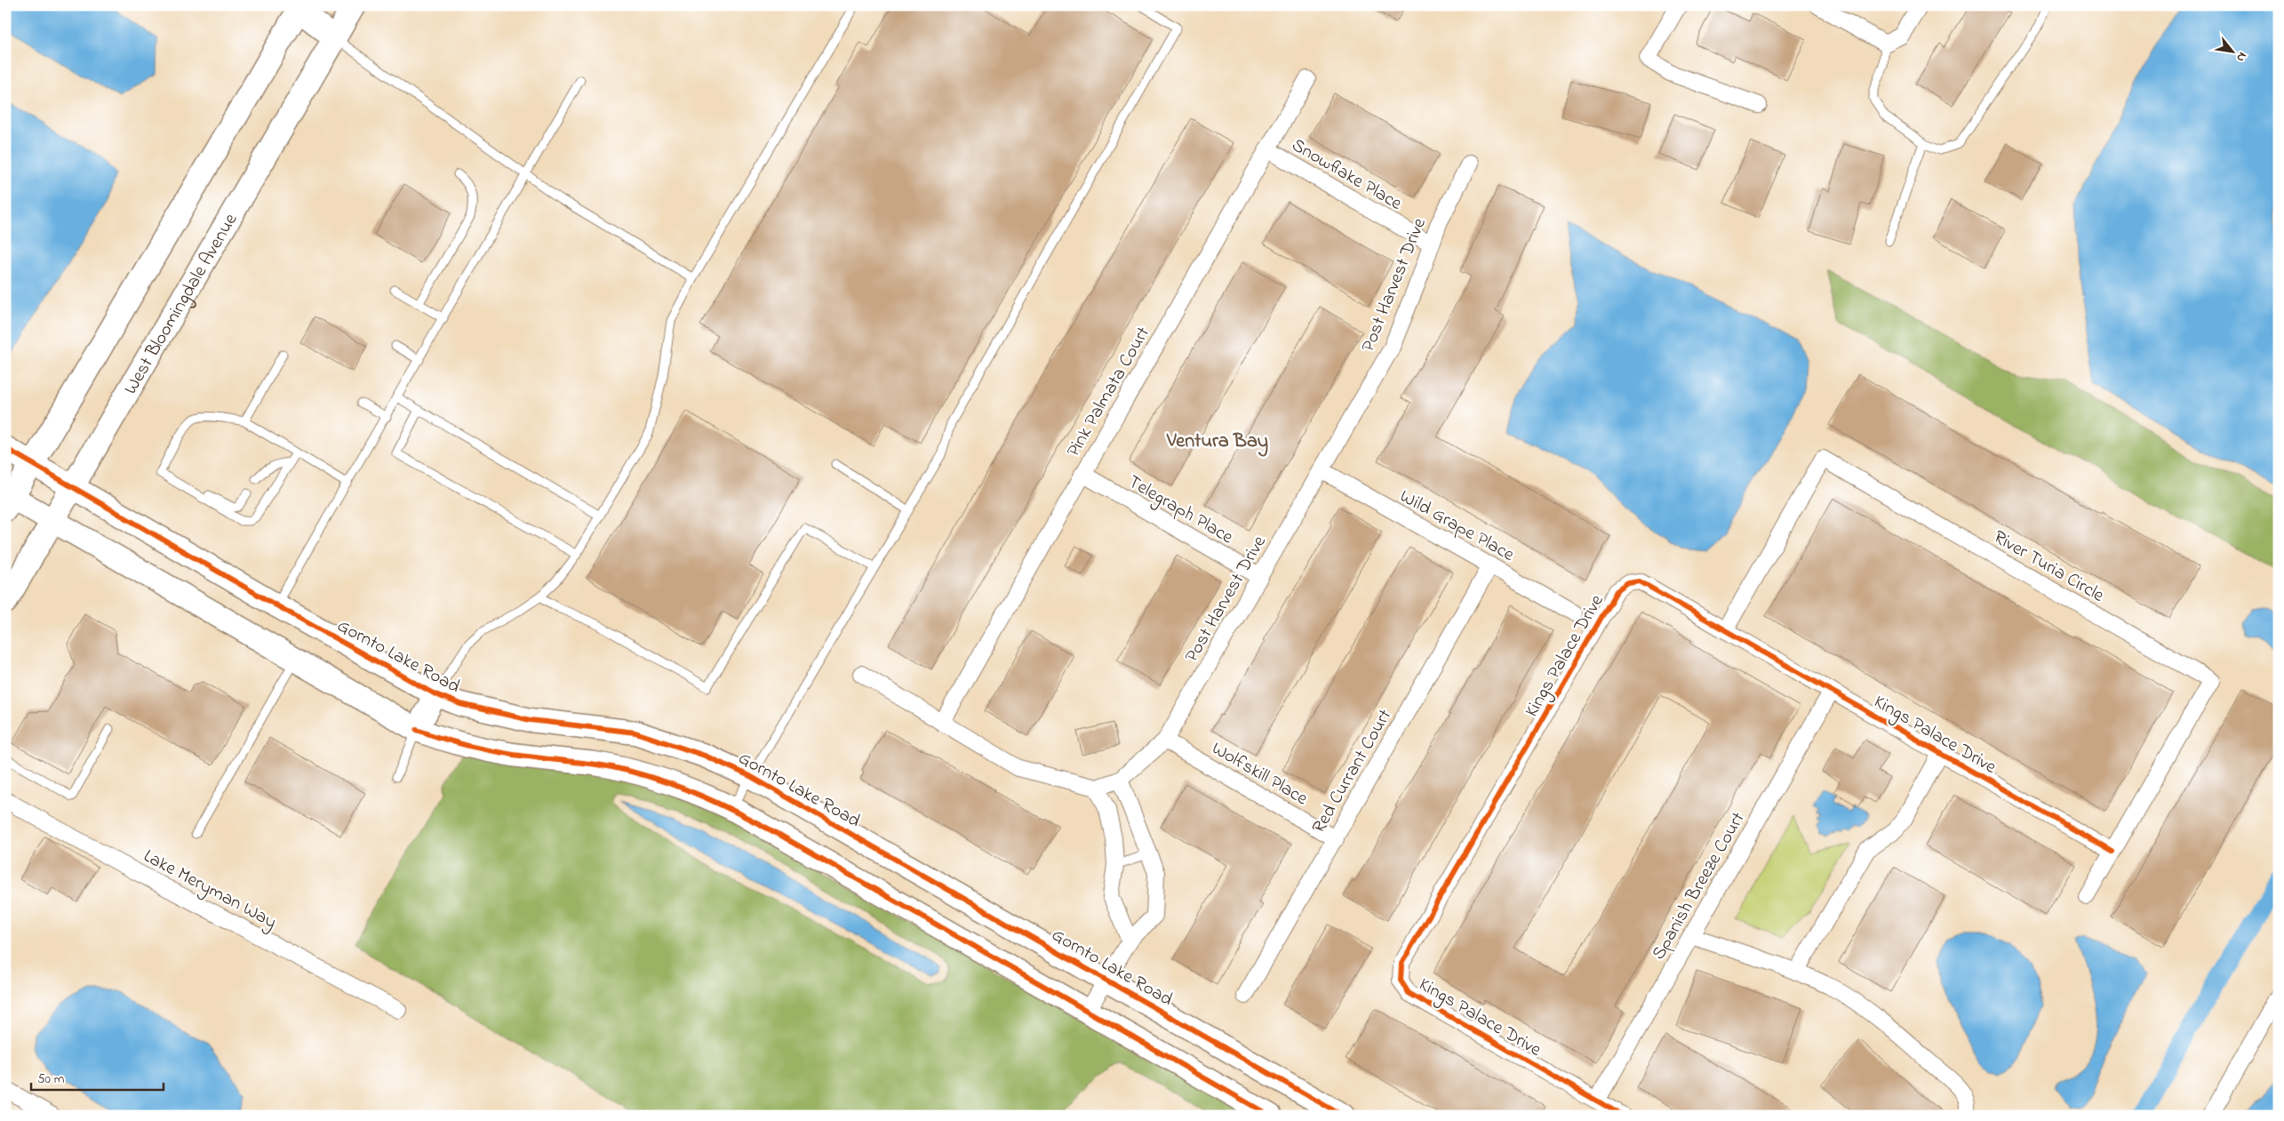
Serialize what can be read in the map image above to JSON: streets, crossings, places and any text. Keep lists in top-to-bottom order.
{
  "streets": {
    "street": [
      "Snowflake Place",
      "Post Harvest Drive",
      "West Bloomingdale Avenue",
      "Pink Palmata Court",
      "Telegraph Place",
      "Wild Grape Place",
      "River Turia Circle",
      "Gornto Lake Road",
      "Kings Palace Drive",
      "Red Currant Court",
      "Wolfskill Place",
      "Spanish Breeze Court",
      "Lake Meryman Way"
    ]
  },
  "crossings": [
    ["Snowflake Place", "Post Harvest Drive"],
    ["Snowflake Place", "Pink Palmata Court"],
    ["Post Harvest Drive", "Telegraph Place"],
    ["Post Harvest Drive", "Wild Grape Place"],
    ["Post Harvest Drive", "Wolfskill Place"],
    ["West Bloomingdale Avenue", "Gornto Lake Road"],
    ["Pink Palmata Court", "Telegraph Place"],
    ["Wild Grape Place", "Red Currant Court"],
    ["River Turia Circle", "Kings Palace Drive"],
    ["Kings Palace Drive", "Spanish Breeze Court"],
    ["Red Currant Court", "Wolfskill Place"]
  ],
  "districts": ["Ventura Bay"],
  "scale_bar": "50 m",
  "north": "bottom right"
}
